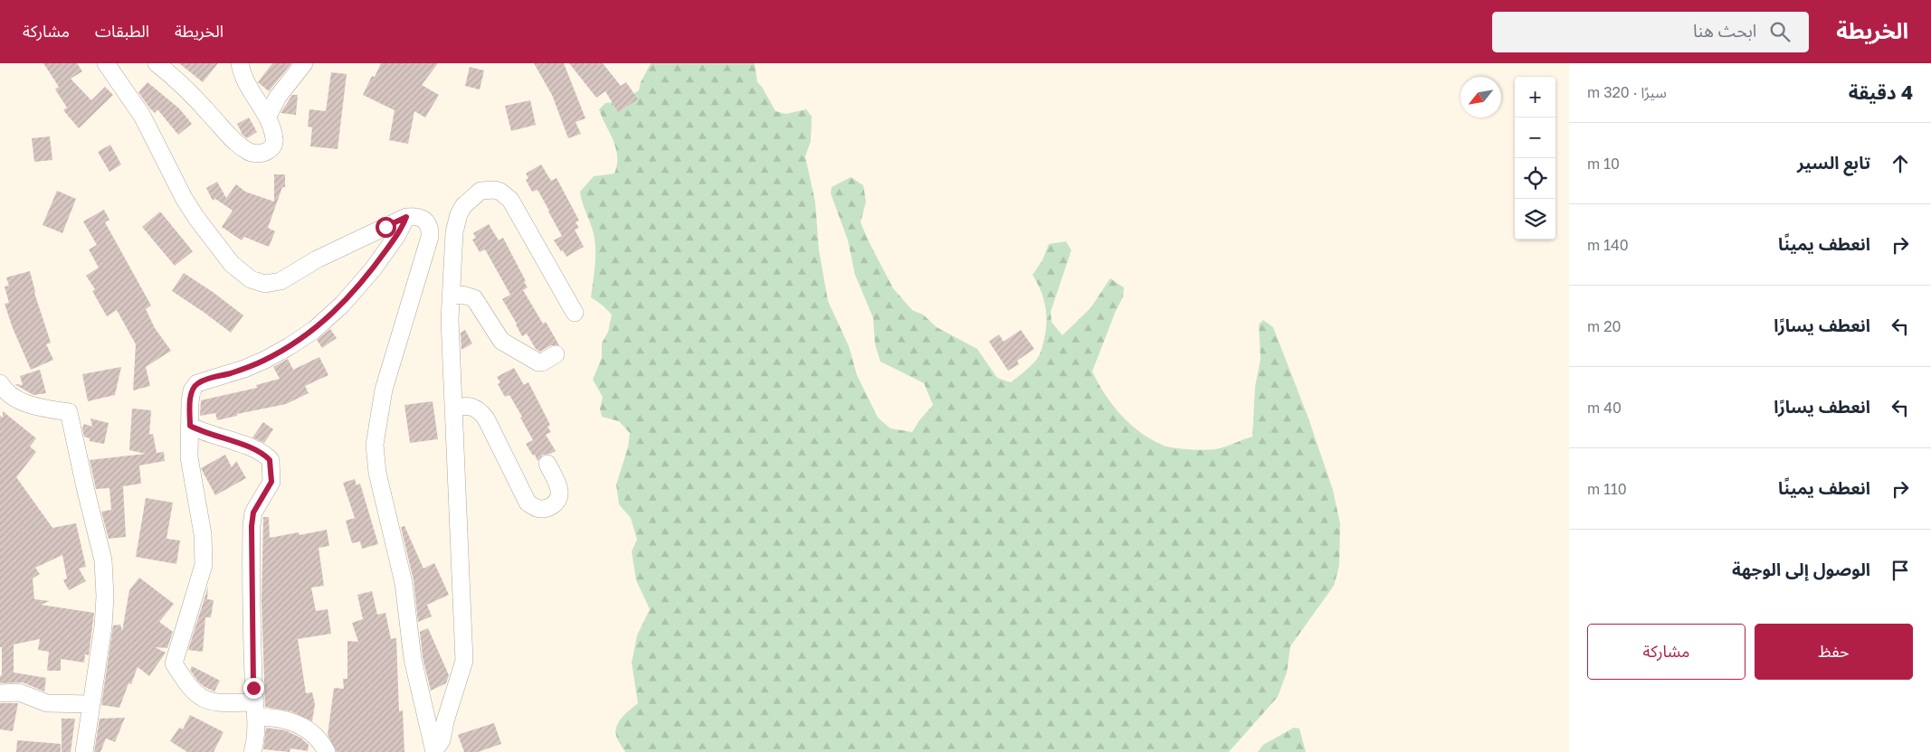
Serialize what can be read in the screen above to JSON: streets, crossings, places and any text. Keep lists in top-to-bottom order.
{
  "north": "bottom left",
  "page": {
    "header": "الخريطة",
    "search": "ابحث هنا",
    "nav": ["الخريطة", "الطبقات", "مشاركة"],
    "heading": ["4 دقيقة", "سيرًا · 320 m"],
    "map_buttons": ["+", "−"],
    "list": [
      ["تابع السير", "10 m"],
      ["انعطف يمينًا", "140 m"],
      ["انعطف يسارًا", "20 m"],
      ["انعطف يسارًا", "40 m"],
      ["انعطف يمينًا", "110 m"],
      "الوصول إلى الوجهة"
    ],
    "buttons": ["حفظ", "مشاركة"]
  }
}
